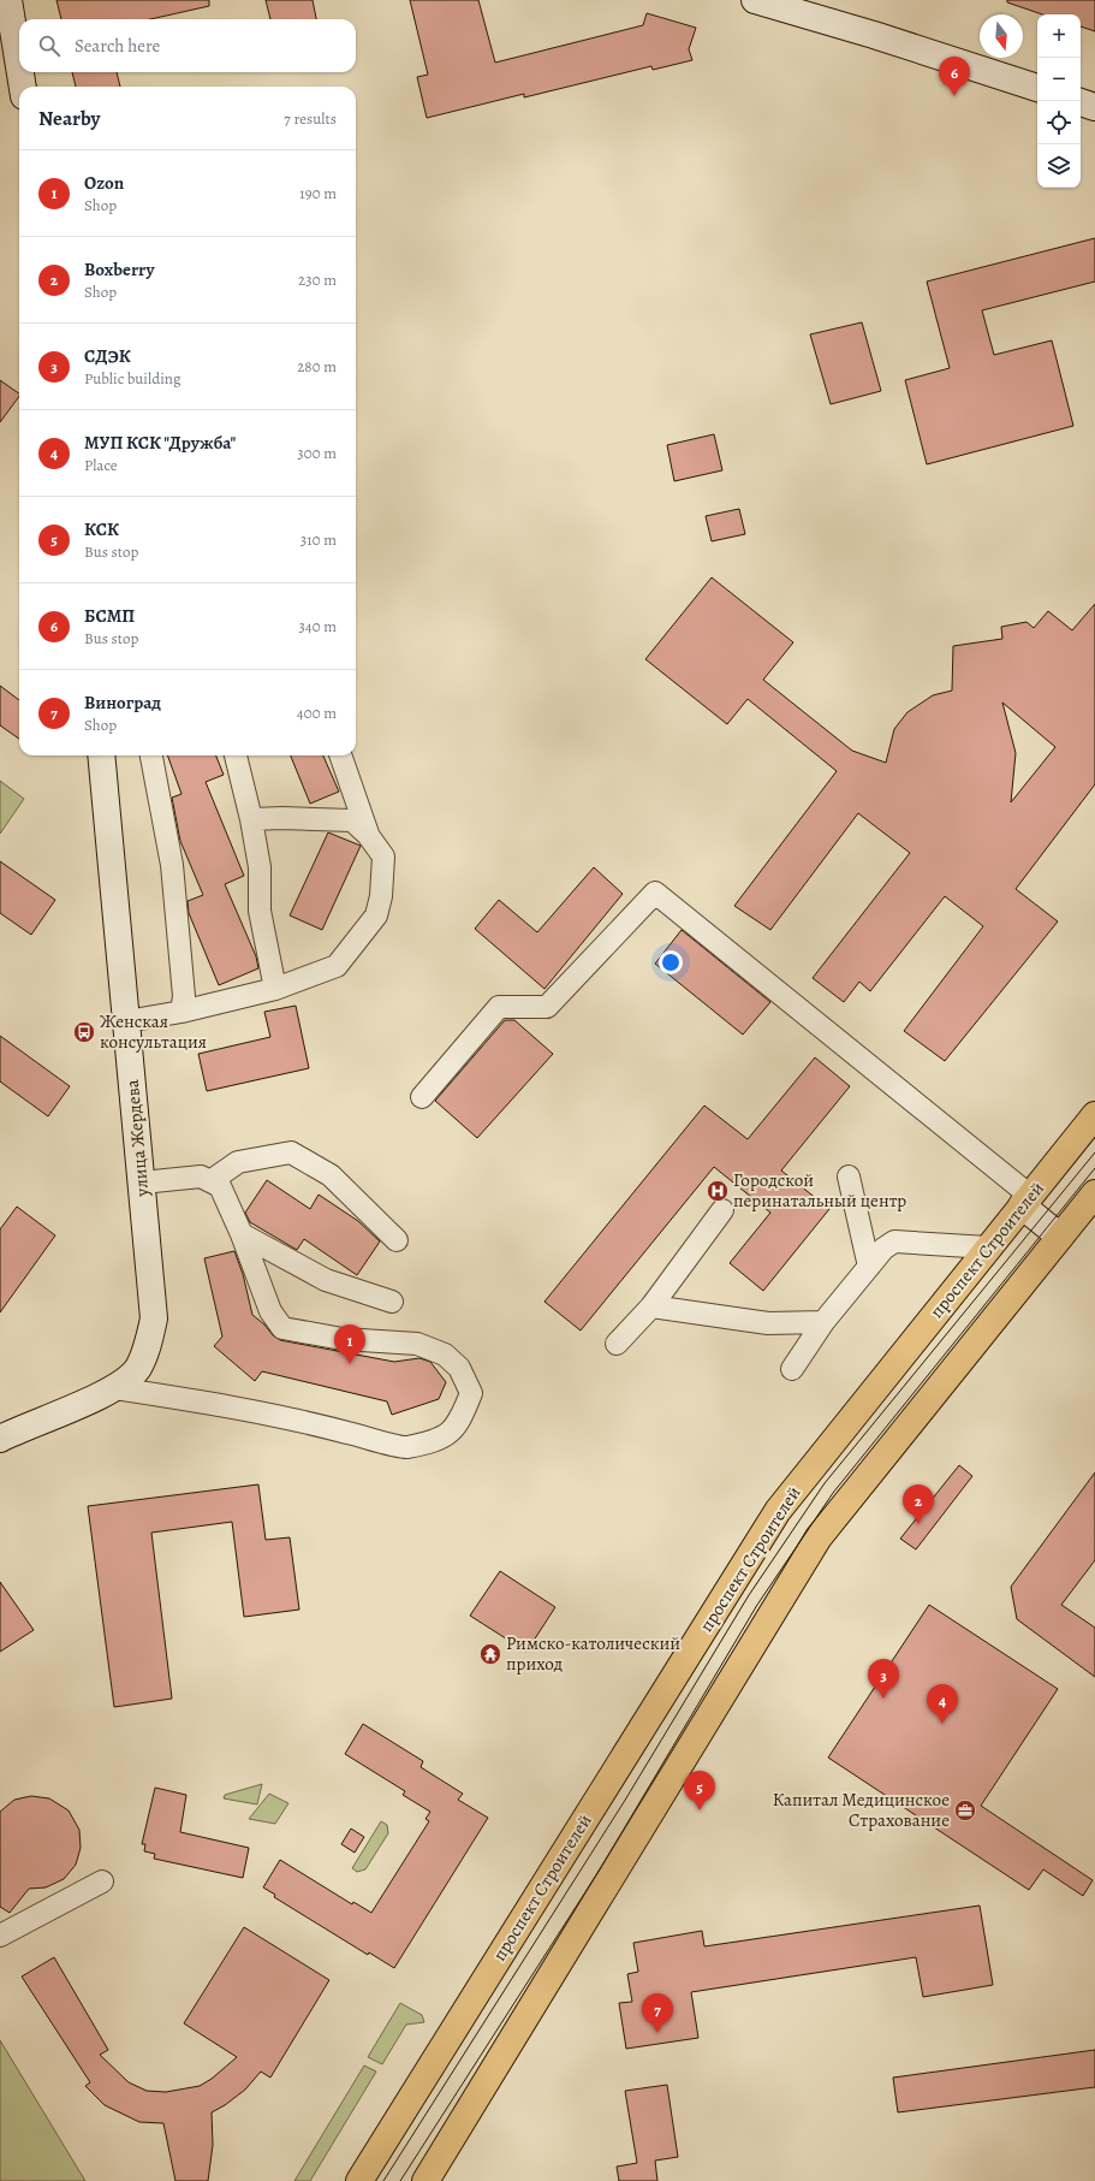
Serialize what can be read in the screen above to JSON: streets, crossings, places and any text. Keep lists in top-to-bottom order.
{
  "streets": {
    "main road": ["улица Жердева", "проспект Строителей"]
  },
  "places": {
    "bus stop": ["Женская консультация"],
    "hospital": ["Городской перинатальный центр"],
    "temple": ["Римско-католический приход"],
    "office": ["Капитал Медицинское Страхование"]
  },
  "north": "bottom",
  "page": {
    "map_buttons": ["+", "−"],
    "search": "Search here",
    "pins": [
      "6",
      "1",
      "2",
      "3",
      "4",
      "5",
      "7"
    ],
    "heading": ["Nearby", "7 results"],
    "list": [
      {
        "mark": "1",
        "name": "Ozon",
        "note": "Shop",
        "value": "190 m"
      },
      {
        "mark": "2",
        "name": "Boxberry",
        "note": "Shop",
        "value": "230 m"
      },
      {
        "mark": "3",
        "name": "СДЭК",
        "note": "Public building",
        "value": "280 m"
      },
      {
        "mark": "4",
        "name": "МУП КСК \"Дружба\"",
        "note": "Place",
        "value": "300 m"
      },
      {
        "mark": "5",
        "name": "КСК",
        "note": "Bus stop",
        "value": "310 m"
      },
      {
        "mark": "6",
        "name": "БСМП",
        "note": "Bus stop",
        "value": "340 m"
      },
      {
        "mark": "7",
        "name": "Виноград",
        "note": "Shop",
        "value": "400 m"
      }
    ]
  }
}
